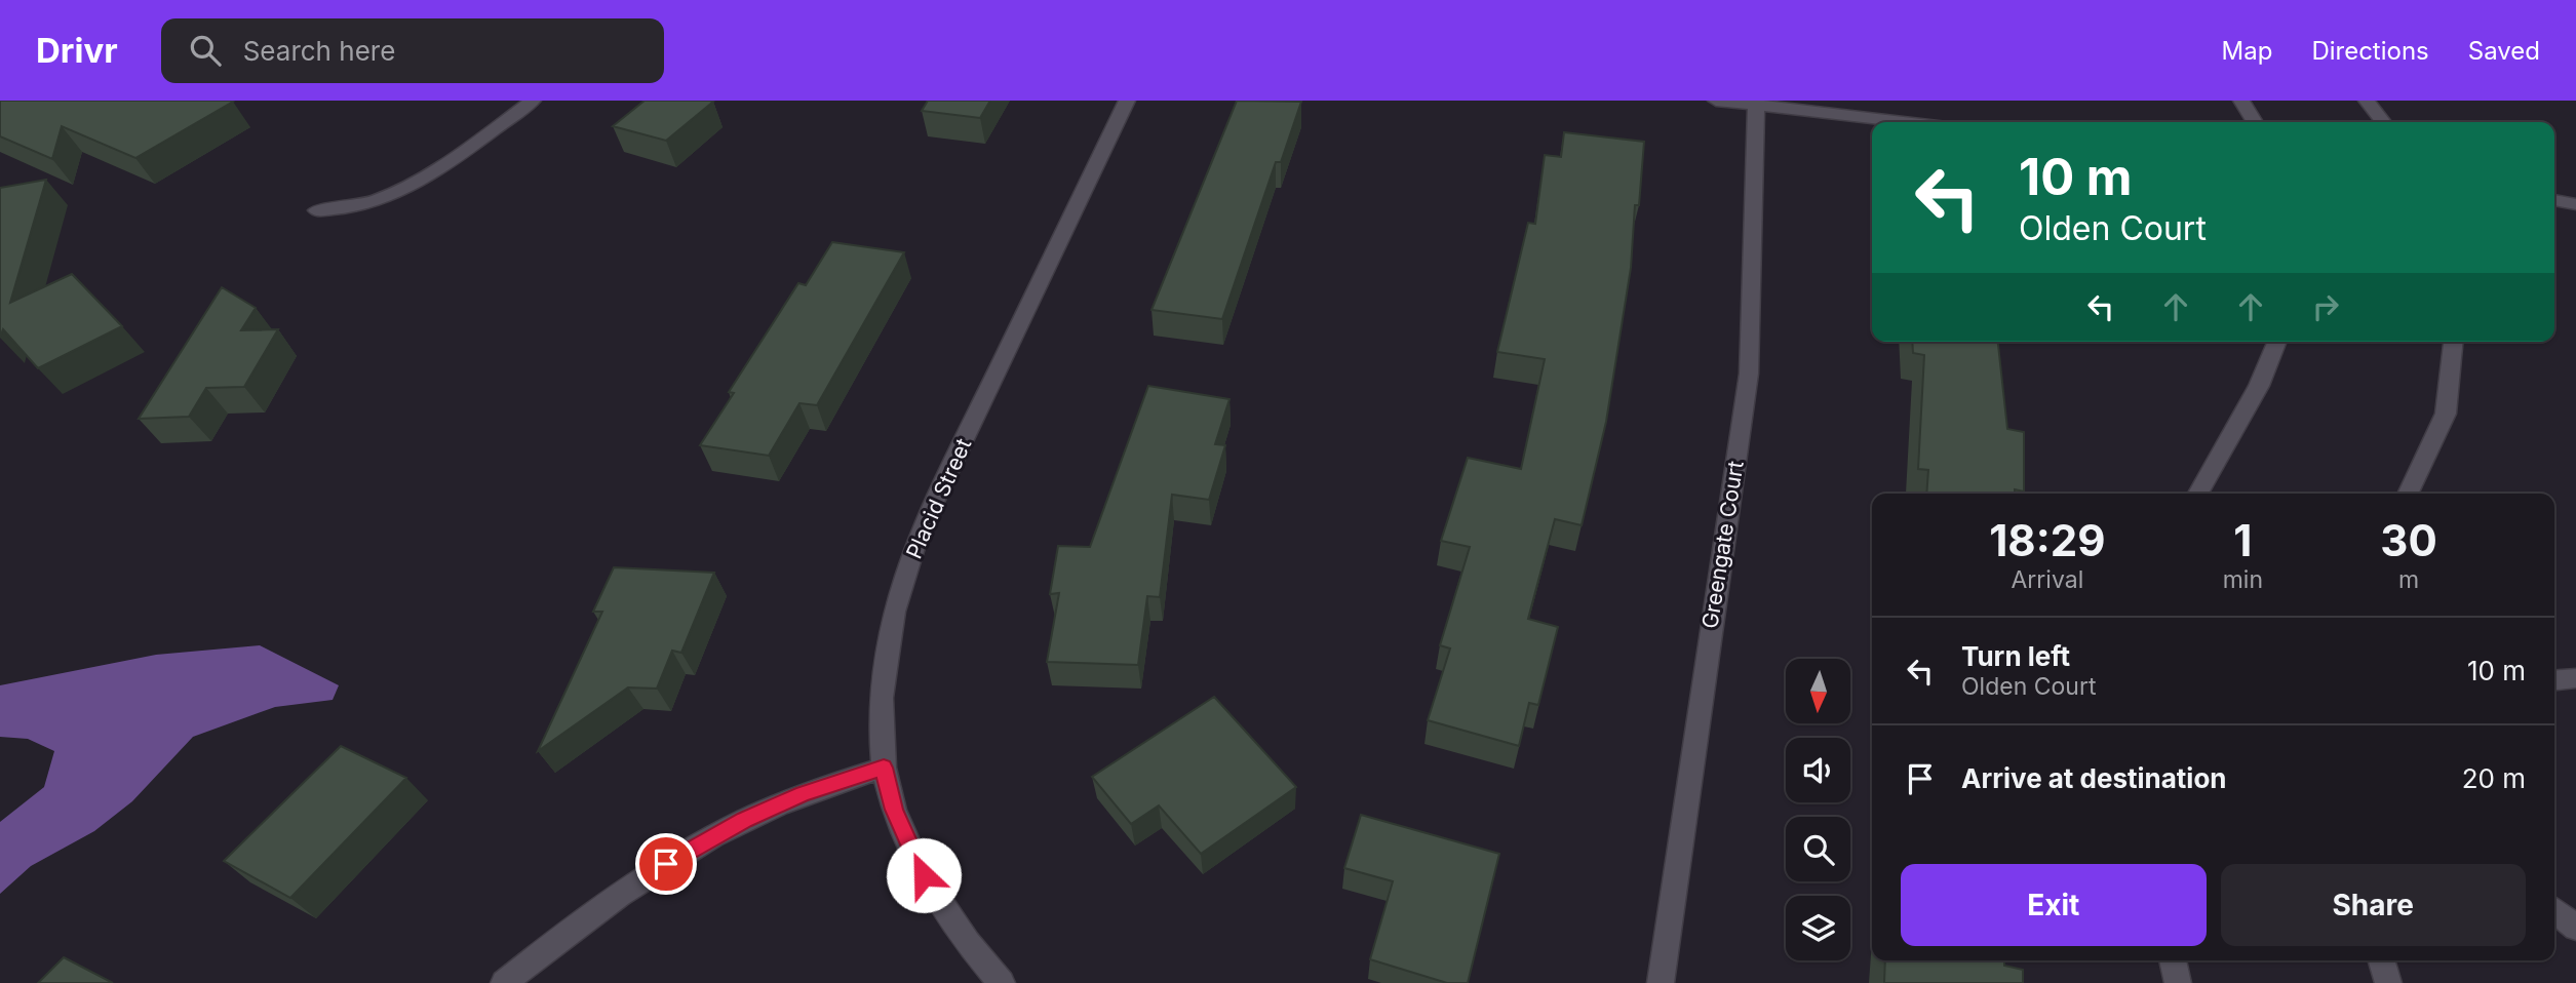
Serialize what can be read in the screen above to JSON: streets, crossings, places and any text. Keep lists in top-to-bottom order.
{
  "streets": {
    "street": ["Placid Street", "Greengate Court"]
  },
  "north": "bottom",
  "page": {
    "header": "Drivr",
    "search": "Search here",
    "nav": ["Map", "Directions", "Saved"],
    "turn": ["10 m", "Olden Court"],
    "eta": [
      "18:29",
      "Arrival",
      "1",
      "min",
      "30",
      "m"
    ],
    "list": [
      {
        "name": "Turn left",
        "note": "Olden Court",
        "value": "10 m"
      },
      {
        "name": "Arrive at destination",
        "value": "20 m"
      }
    ],
    "buttons": ["Exit", "Share"]
  }
}
